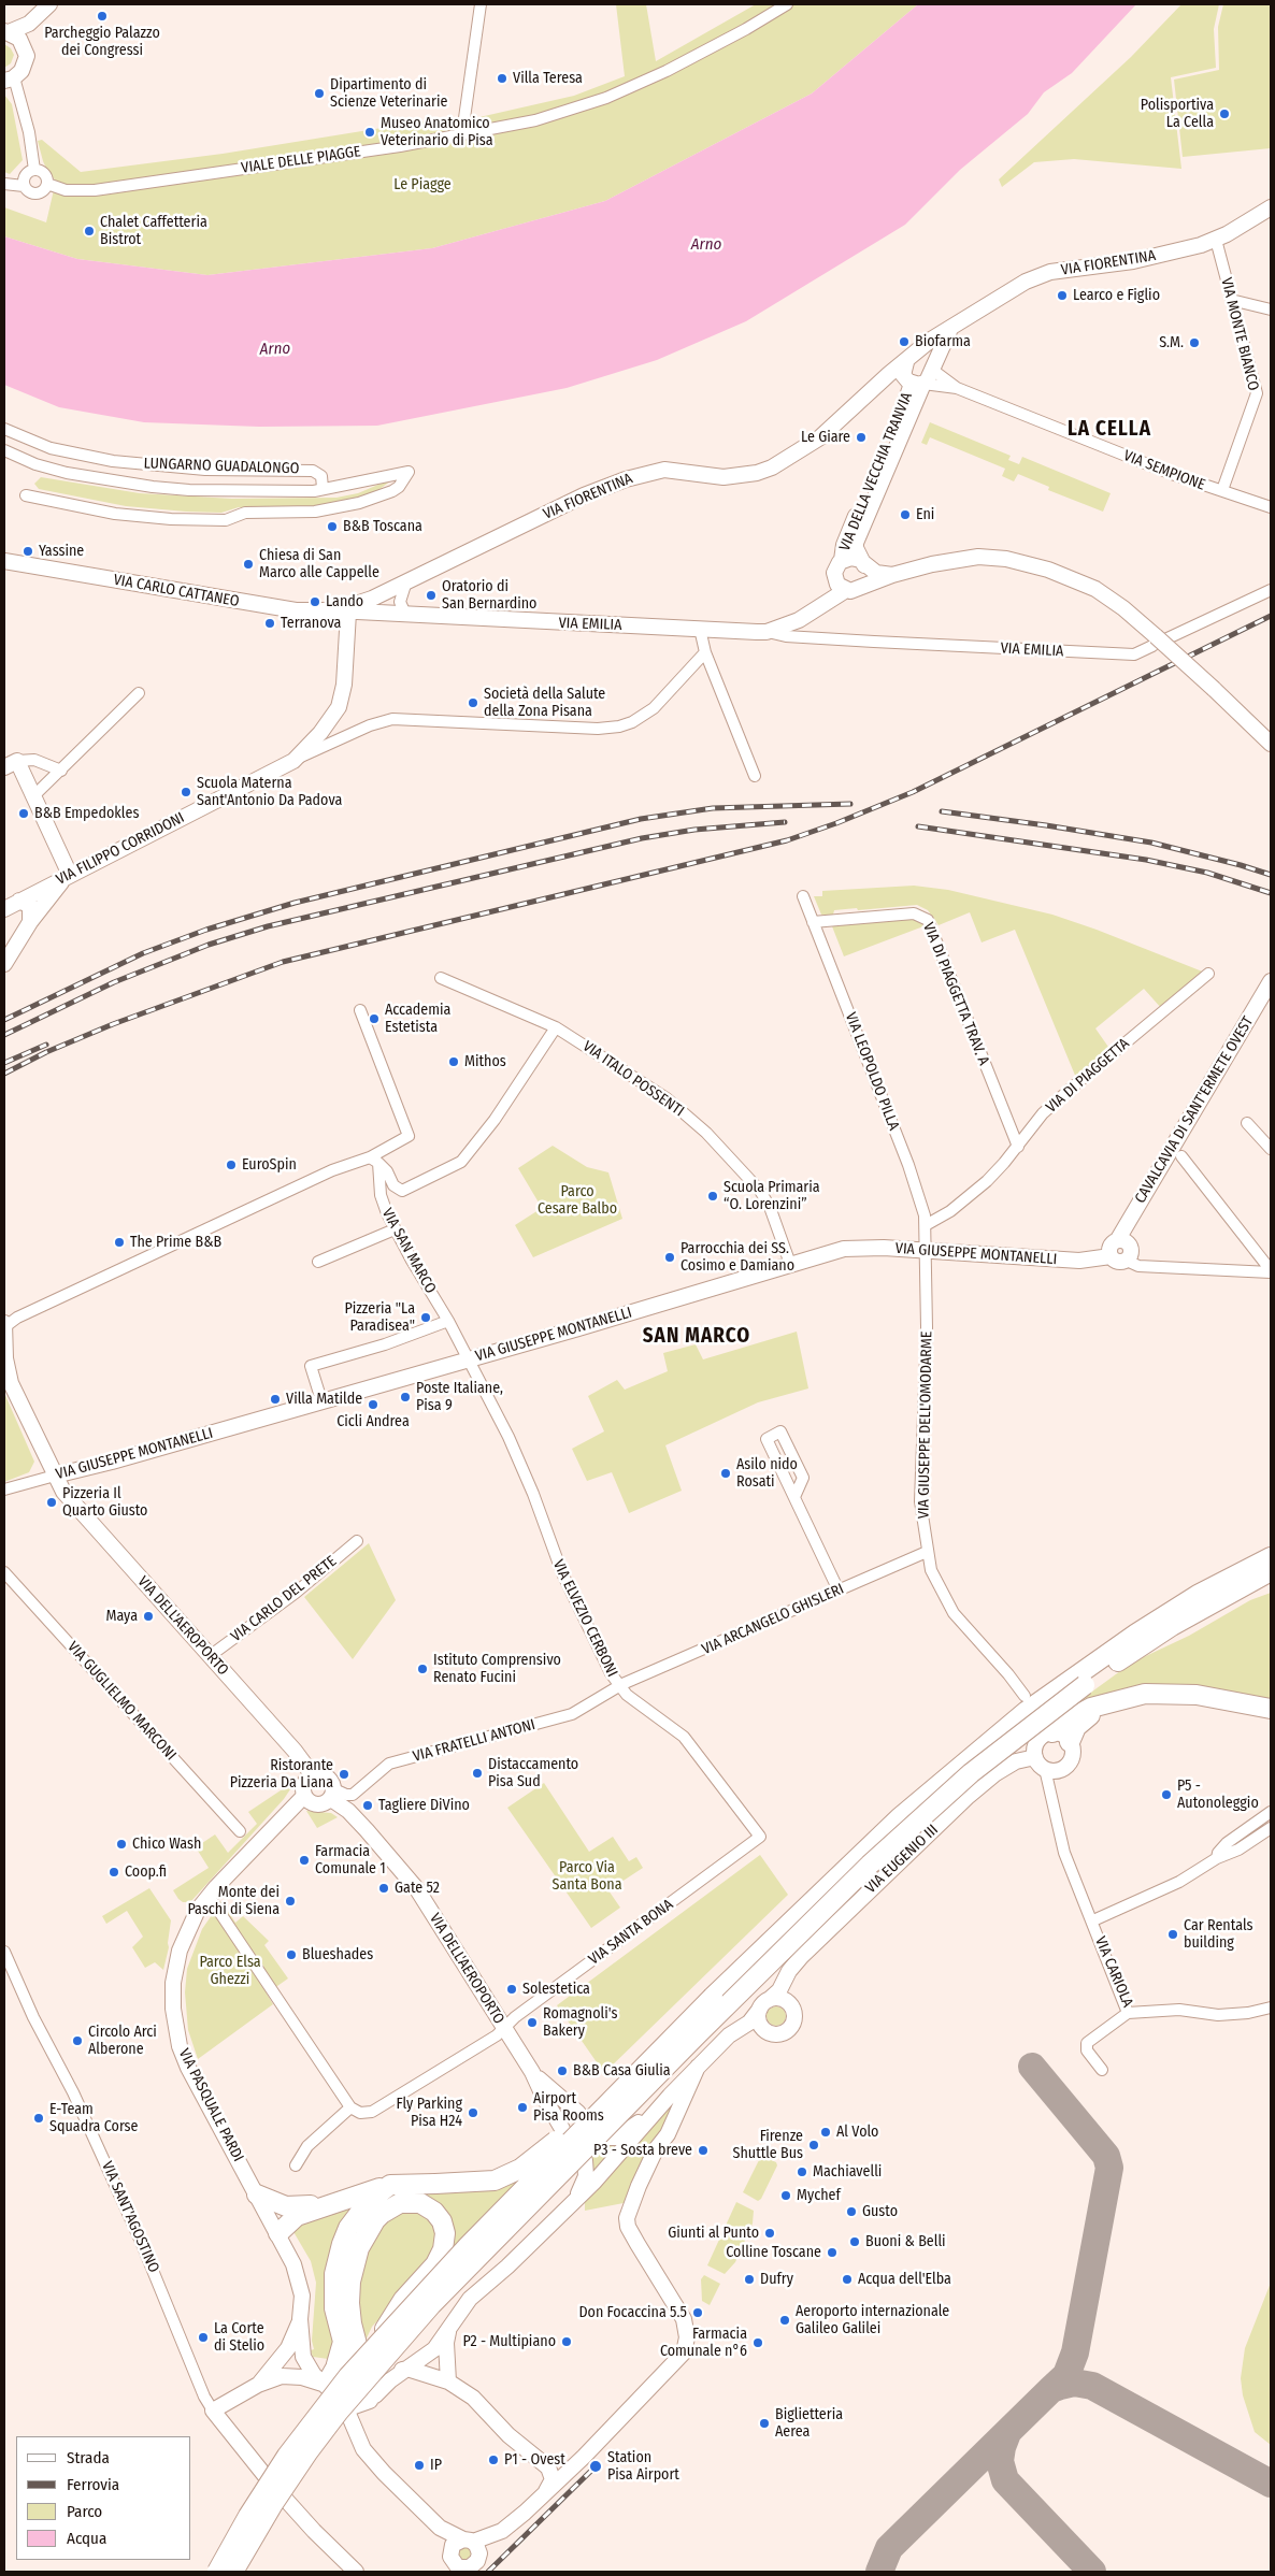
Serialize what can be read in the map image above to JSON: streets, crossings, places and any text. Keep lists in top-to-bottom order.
{
  "streets": {
    "street": [
      "VIALE DELLE PIAGGE",
      "VIA FIORENTINA",
      "VIA MONTE BIANCO",
      "LUNGARNO GUADALONGO",
      "VIA SEMPIONE",
      "VIA DELLA VECCHIA TRANVIA",
      "VIA CARLO CATTANEO",
      "VIA EMILIA",
      "VIA FILIPPO CORRIDONI",
      "VIA DI PIAGGETTA TRAV. A",
      "VIA LEOPOLDO PILLA",
      "VIA DI PIAGGETTA",
      "VIA ITALO POSSENTI",
      "CAVALCAVIA DI SANT'ERMETE OVEST",
      "VIA SAN MARCO",
      "VIA GIUSEPPE MONTANELLI",
      "VIA GIUSEPPE DELL'OMODARME",
      "VIA CARLO DEL PRETE",
      "VIA ELVEZIO CERBONI",
      "VIA ARCANGELO GHISLERI",
      "VIA DELL'AEROPORTO",
      "VIA GUGLIELMO MARCONI",
      "VIA FRATELLI ANTONI",
      "VIA EUGENIO III",
      "VIA SANTA BONA",
      "VIA CARIOLA",
      "VIA PASQUALE PARDI",
      "VIA SANT'AGOSTINO"
    ]
  },
  "crossings": [
    ["VIA FIORENTINA", "VIA MONTE BIANCO"],
    ["VIA FIORENTINA", "VIA SEMPIONE"],
    ["VIA FIORENTINA", "VIA DELLA VECCHIA TRANVIA"],
    ["VIA FIORENTINA", "VIA CARLO CATTANEO"],
    ["VIA FIORENTINA", "VIA EMILIA"],
    ["VIA FIORENTINA", "VIA FILIPPO CORRIDONI"],
    ["VIA MONTE BIANCO", "VIA SEMPIONE"],
    ["VIA SEMPIONE", "VIA DELLA VECCHIA TRANVIA"],
    ["VIA DELLA VECCHIA TRANVIA", "VIA EMILIA"],
    ["VIA CARLO CATTANEO", "VIA EMILIA"],
    ["VIA CARLO CATTANEO", "VIA FILIPPO CORRIDONI"],
    ["VIA EMILIA", "VIA FILIPPO CORRIDONI"],
    ["VIA DI PIAGGETTA TRAV. A", "VIA LEOPOLDO PILLA"],
    ["VIA DI PIAGGETTA TRAV. A", "VIA DI PIAGGETTA"],
    ["VIA LEOPOLDO PILLA", "VIA DI PIAGGETTA"],
    ["VIA LEOPOLDO PILLA", "VIA GIUSEPPE MONTANELLI"],
    ["VIA LEOPOLDO PILLA", "VIA GIUSEPPE DELL'OMODARME"],
    ["VIA ITALO POSSENTI", "VIA GIUSEPPE MONTANELLI"],
    ["CAVALCAVIA DI SANT'ERMETE OVEST", "VIA GIUSEPPE MONTANELLI"],
    ["VIA SAN MARCO", "VIA GIUSEPPE MONTANELLI"],
    ["VIA SAN MARCO", "VIA ELVEZIO CERBONI"],
    ["VIA GIUSEPPE MONTANELLI", "VIA GIUSEPPE DELL'OMODARME"],
    ["VIA GIUSEPPE MONTANELLI", "VIA ELVEZIO CERBONI"],
    ["VIA GIUSEPPE MONTANELLI", "VIA DELL'AEROPORTO"],
    ["VIA GIUSEPPE DELL'OMODARME", "VIA ARCANGELO GHISLERI"],
    ["VIA CARLO DEL PRETE", "VIA DELL'AEROPORTO"],
    ["VIA ELVEZIO CERBONI", "VIA ARCANGELO GHISLERI"],
    ["VIA ELVEZIO CERBONI", "VIA FRATELLI ANTONI"],
    ["VIA ELVEZIO CERBONI", "VIA SANTA BONA"],
    ["VIA ARCANGELO GHISLERI", "VIA FRATELLI ANTONI"],
    ["VIA DELL'AEROPORTO", "VIA FRATELLI ANTONI"],
    ["VIA DELL'AEROPORTO", "VIA SANTA BONA"],
    ["VIA DELL'AEROPORTO", "VIA PASQUALE PARDI"],
    ["VIA FRATELLI ANTONI", "VIA PASQUALE PARDI"],
    ["VIA EUGENIO III", "VIA CARIOLA"],
    ["VIA PASQUALE PARDI", "VIA SANT'AGOSTINO"]
  ],
  "districts": ["LA CELLA", "SAN MARCO"],
  "water": ["Arno"],
  "parks": [
    "Le Piagge",
    "Parco Cesare Balbo",
    "Parco Via Santa Bona",
    "Parco Elsa Ghezzi"
  ],
  "places": [
    "Parcheggio Palazzo dei Congressi",
    "Villa Teresa",
    "Dipartimento di Scienze Veterinarie",
    "Polisportiva La Cella",
    "Museo Anatomico Veterinario di Pisa",
    "Chalet Caffetteria Bistrot",
    "Learco e Figlio",
    "Biofarma",
    "S.M.",
    "Le Giare",
    "Eni",
    "B&B Toscana",
    "Yassine",
    "Chiesa di San Marco alle Cappelle",
    "Oratorio di San Bernardino",
    "Lando",
    "Terranova",
    "Società della Salute della Zona Pisana",
    "Scuola Materna Sant'Antonio Da Padova",
    "B&B Empedokles",
    "Accademia Estetista",
    "Mithos",
    "EuroSpin",
    "Scuola Primaria “O. Lorenzini”",
    "The Prime B&B",
    "Parrocchia dei SS. Cosimo e Damiano",
    "Pizzeria \"La Paradisea\"",
    "Poste Italiane, Pisa 9",
    "Villa Matilde",
    "Cicli Andrea",
    "Asilo nido Rosati",
    "Pizzeria Il Quarto Giusto",
    "Maya",
    "Istituto Comprensivo Renato Fucini",
    "Distaccamento Pisa Sud",
    "Ristorante Pizzeria Da Liana",
    "P5 - Autonoleggio",
    "Tagliere DiVino",
    "Chico Wash",
    "Farmacia Comunale 1",
    "Coop.fi",
    "Gate 52",
    "Monte dei Paschi di Siena",
    "Car Rentals building",
    "Blueshades",
    "Solestetica",
    "Romagnoli's Bakery",
    "Circolo Arci Alberone",
    "B&B Casa Giulia",
    "Airport Pisa Rooms",
    "Fly Parking Pisa H24",
    "E-Team Squadra Corse",
    "Al Volo",
    "Firenze Shuttle Bus",
    "P3 - Sosta breve",
    "Machiavelli",
    "Mychef",
    "Gusto",
    "Giunti al Punto",
    "Buoni & Belli",
    "Colline Toscane",
    "Dufry",
    "Acqua dell'Elba",
    "Don Focaccina 5.5",
    "Aeroporto internazionale Galileo Galilei",
    "La Corte di Stelio",
    "P2 - Multipiano",
    "Farmacia Comunale n°6",
    "Biglietteria Aerea",
    "P1 - Ovest",
    "IP",
    "Station Pisa Airport"
  ],
  "legend": [
    "Strada",
    "Ferrovia",
    "Parco",
    "Acqua"
  ]
}
